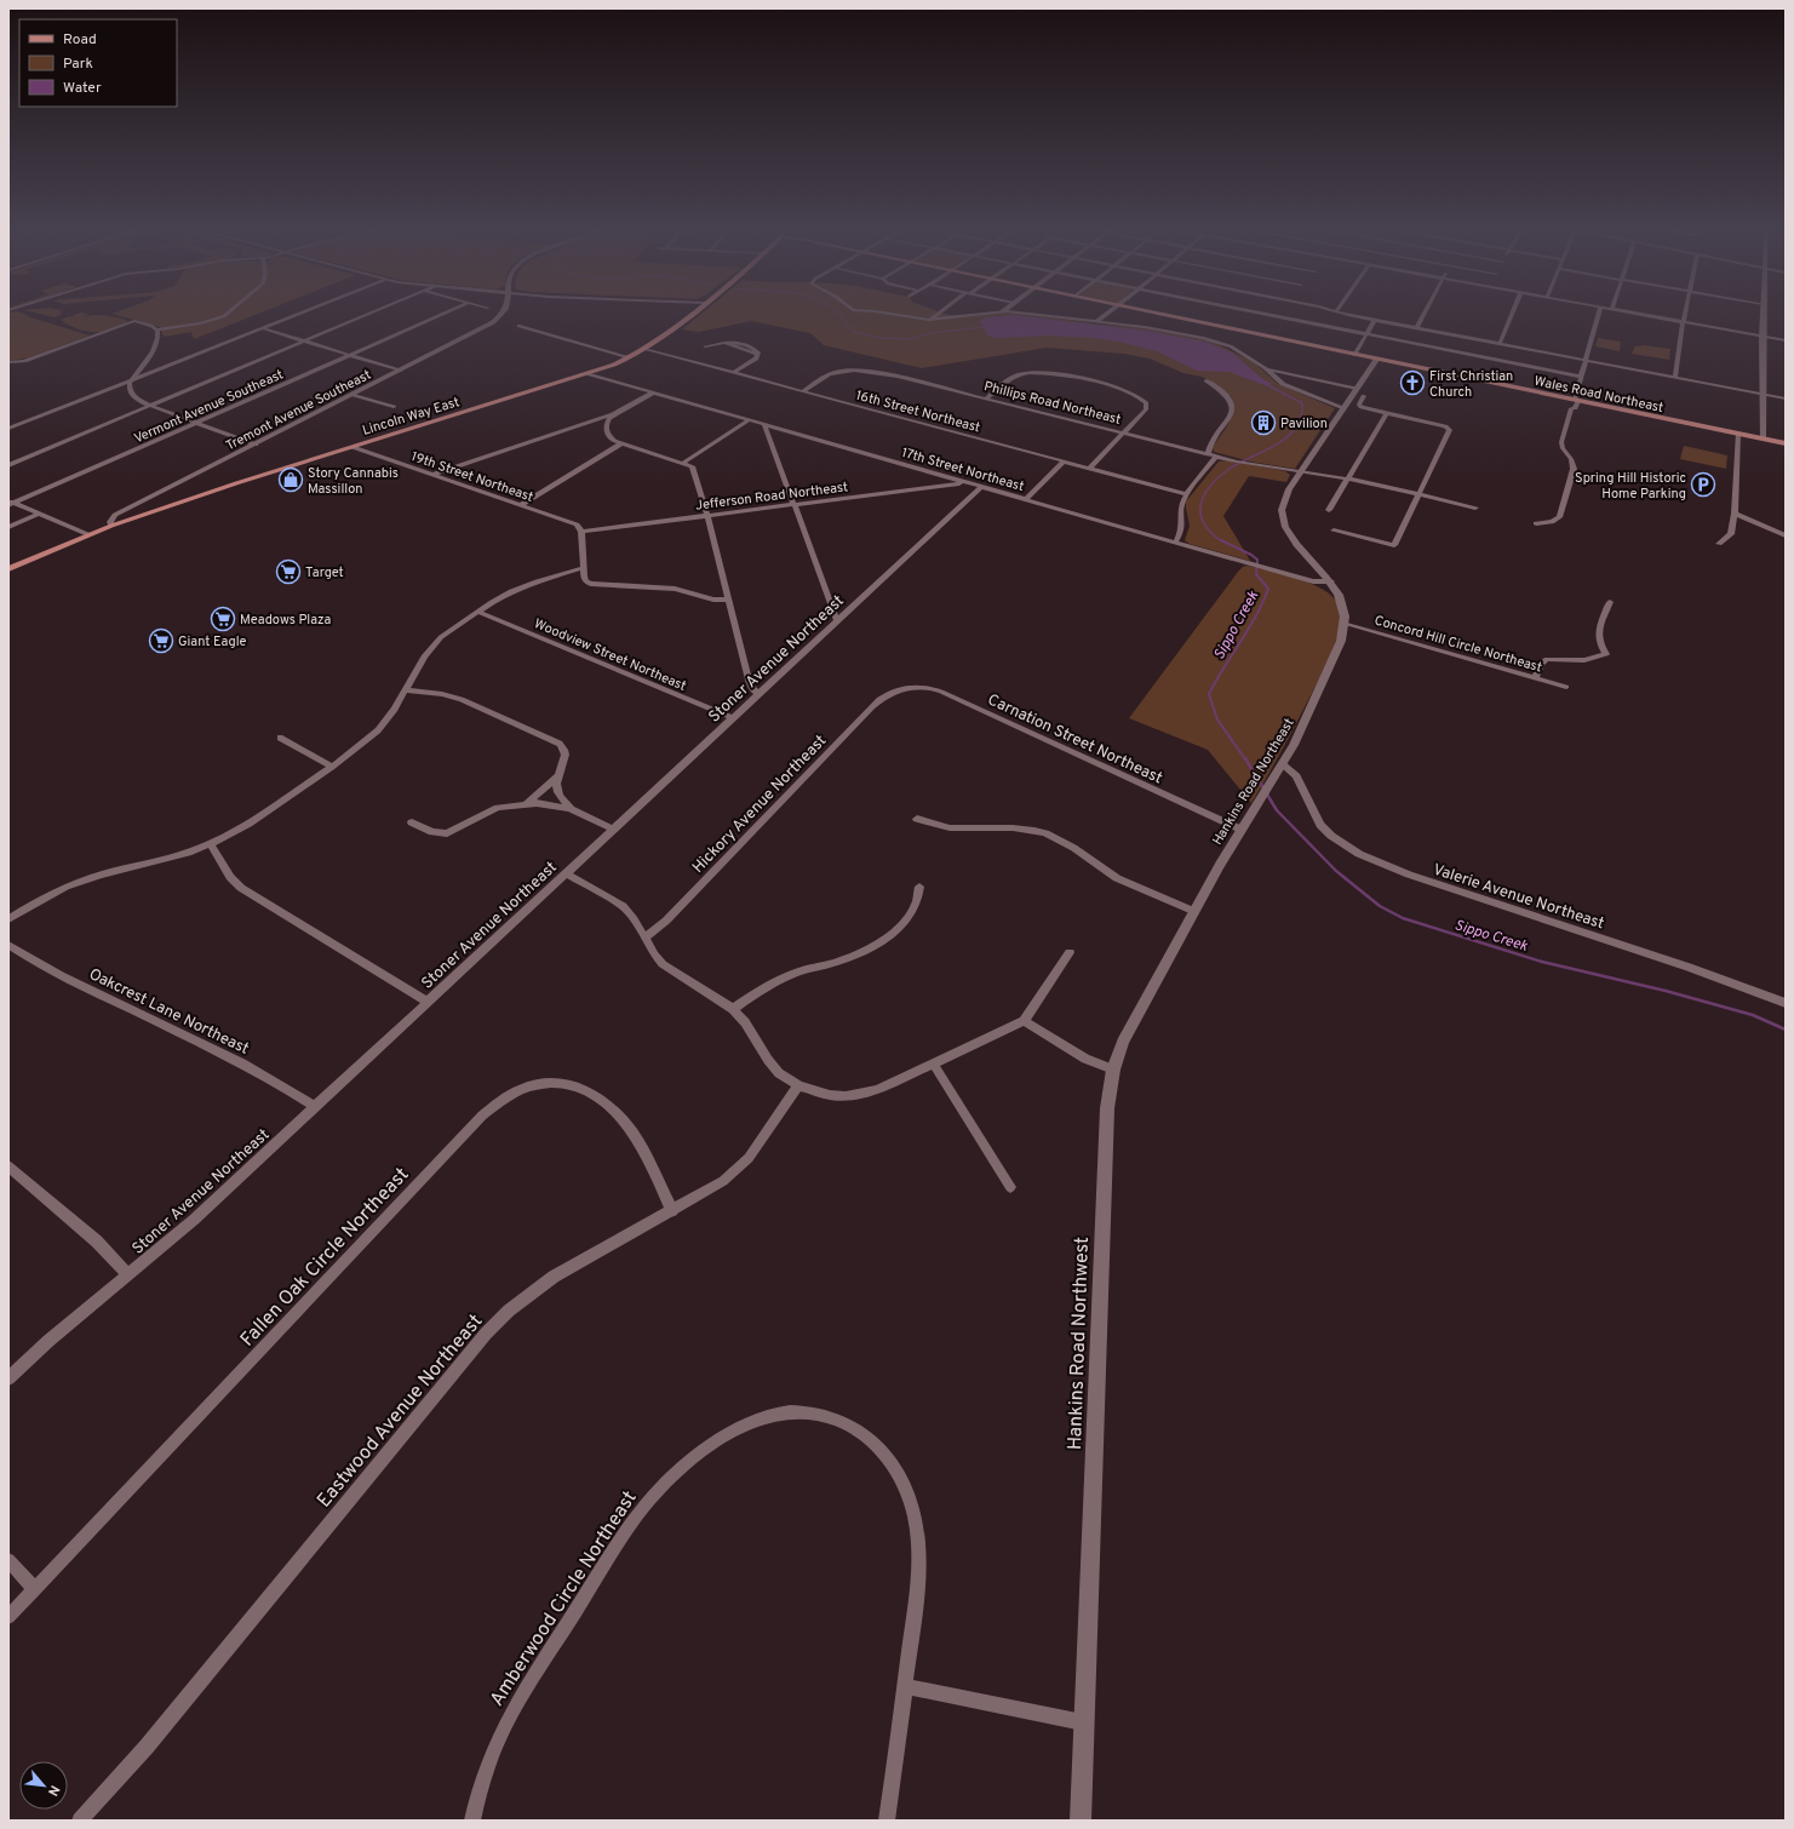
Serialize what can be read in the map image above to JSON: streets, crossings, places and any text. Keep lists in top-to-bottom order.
{
  "streets": {
    "main road": ["Wales Road Northeast", "Lincoln Way East"],
    "street": [
      "Phillips Road Northeast",
      "Vermont Avenue Southeast",
      "Tremont Avenue Southeast",
      "16th Street Northeast",
      "17th Street Northeast",
      "19th Street Northeast",
      "Jefferson Road Northeast",
      "Concord Hill Circle Northeast",
      "Woodview Street Northeast",
      "Stoner Avenue Northeast",
      "Carnation Street Northeast",
      "Hankins Road Northeast",
      "Hickory Avenue Northeast",
      "Valerie Avenue Northeast",
      "Oakcrest Lane Northeast",
      "Fallen Oak Circle Northeast",
      "Hankins Road Northwest",
      "Eastwood Avenue Northeast",
      "Amberwood Circle Northeast"
    ]
  },
  "crossings": [
    ["Wales Road Northeast", "Hankins Road Northeast"],
    ["Phillips Road Northeast", "16th Street Northeast"],
    ["Phillips Road Northeast", "Hankins Road Northeast"],
    ["Tremont Avenue Southeast", "Lincoln Way East"],
    ["16th Street Northeast", "Lincoln Way East"],
    ["Lincoln Way East", "17th Street Northeast"],
    ["Lincoln Way East", "19th Street Northeast"],
    ["17th Street Northeast", "Jefferson Road Northeast"],
    ["17th Street Northeast", "Stoner Avenue Northeast"],
    ["17th Street Northeast", "Hankins Road Northeast"],
    ["19th Street Northeast", "Jefferson Road Northeast"],
    ["Concord Hill Circle Northeast", "Hankins Road Northeast"],
    ["Woodview Street Northeast", "Stoner Avenue Northeast"],
    ["Stoner Avenue Northeast", "Oakcrest Lane Northeast"],
    ["Carnation Street Northeast", "Hankins Road Northeast"],
    ["Carnation Street Northeast", "Hickory Avenue Northeast"],
    ["Hankins Road Northeast", "Valerie Avenue Northeast"],
    ["Hankins Road Northeast", "Hankins Road Northwest"],
    ["Fallen Oak Circle Northeast", "Eastwood Avenue Northeast"]
  ],
  "water": ["Sippo Creek"],
  "places": {
    "church": ["First Christian Church"],
    "building": ["Pavilion"],
    "shop": ["Story Cannabis Massillon"],
    "parking": ["Spring Hill Historic Home Parking"],
    "supermarket": ["Target", "Meadows Plaza", "Giant Eagle"]
  },
  "legend": ["Road", "Park", "Water"],
  "north": "bottom right"
}
